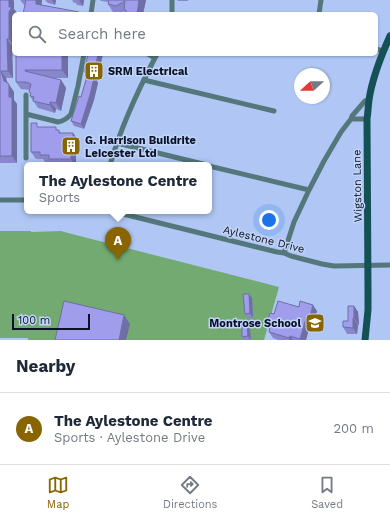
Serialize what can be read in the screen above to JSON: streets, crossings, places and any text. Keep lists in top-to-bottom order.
{
  "streets": {
    "street": ["Wigston Lane", "Aylestone Drive"]
  },
  "crossings": [
    ["Wigston Lane", "Aylestone Drive"]
  ],
  "places": {
    "building": ["SRM Electrical", "G. Harrison Buildrite Leicester Ltd"],
    "school or university": ["Montrose School"]
  },
  "scale_bar": "100 m",
  "north": "left",
  "page": {
    "search": "Search here",
    "popup": ["The Aylestone Centre", "Sports"],
    "pins": "A",
    "scale": "100 m",
    "heading": "Nearby",
    "list": [
      {
        "mark": "A",
        "name": "The Aylestone Centre",
        "note": "Sports · Aylestone Drive",
        "value": "200 m"
      }
    ],
    "nav": ["Map", "Directions", "Saved"]
  }
}
